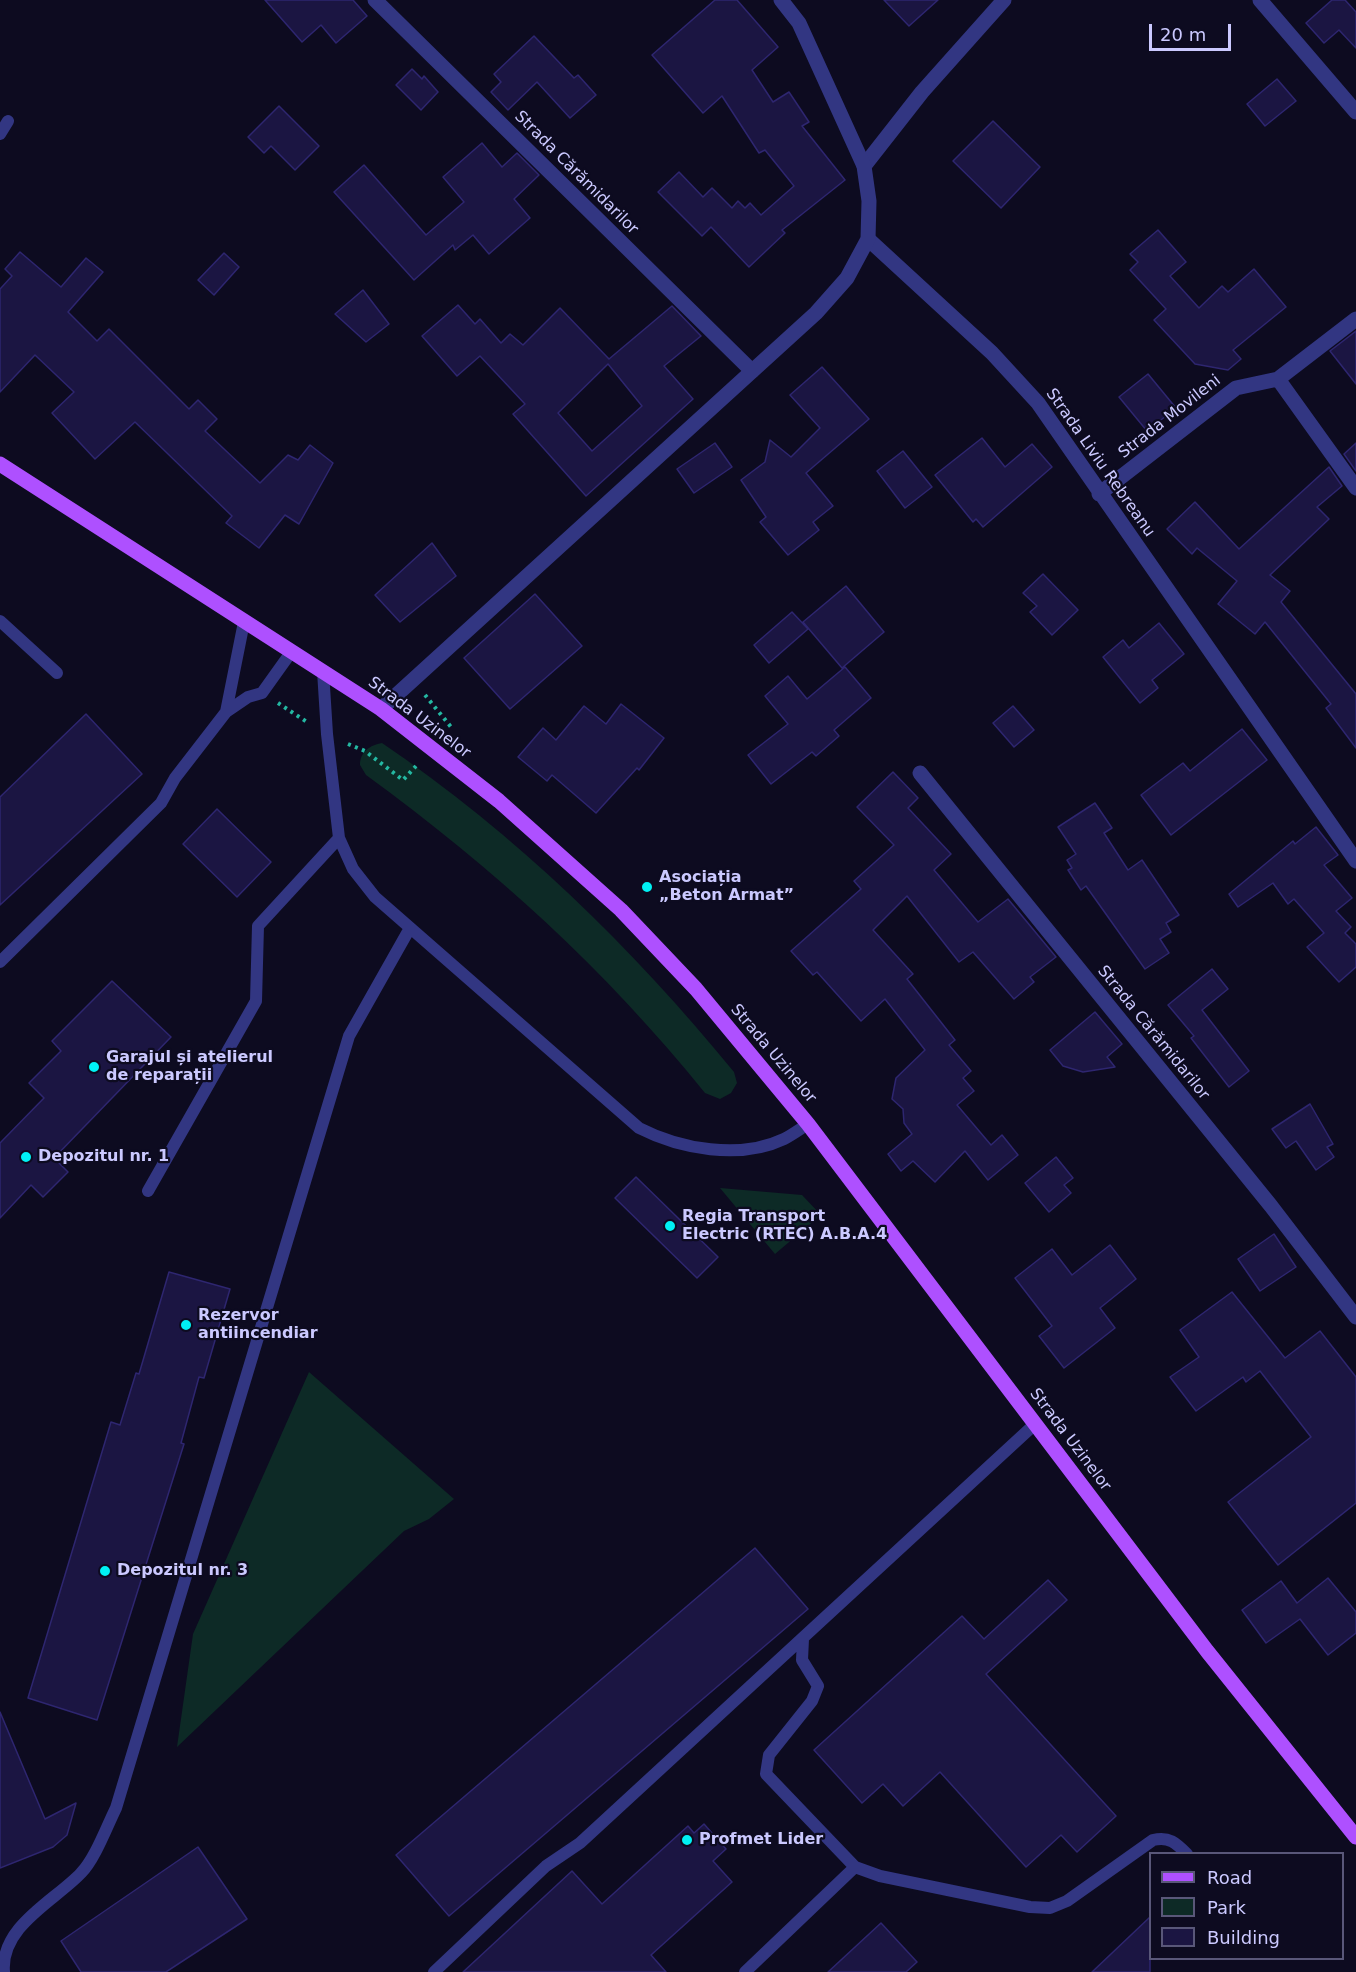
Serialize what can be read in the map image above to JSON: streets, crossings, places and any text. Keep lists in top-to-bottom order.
{
  "streets": {
    "main road": ["Strada Uzinelor"],
    "street": ["Strada Cărămidarilor", "Strada Movileni", "Strada Liviu Rebreanu"]
  },
  "crossings": [
    ["Strada Movileni", "Strada Liviu Rebreanu"]
  ],
  "places": [
    "Asociația „Beton Armat”",
    "Garajul și atelierul de reparații",
    "Depozitul nr. 1",
    "Regia Transport Electric (RTEC) A.B.A.4",
    "Rezervor antiincendiar",
    "Depozitul nr. 3",
    "Profmet Lider"
  ],
  "legend": ["Road", "Park", "Building"],
  "scale_bar": "20 m"
}
